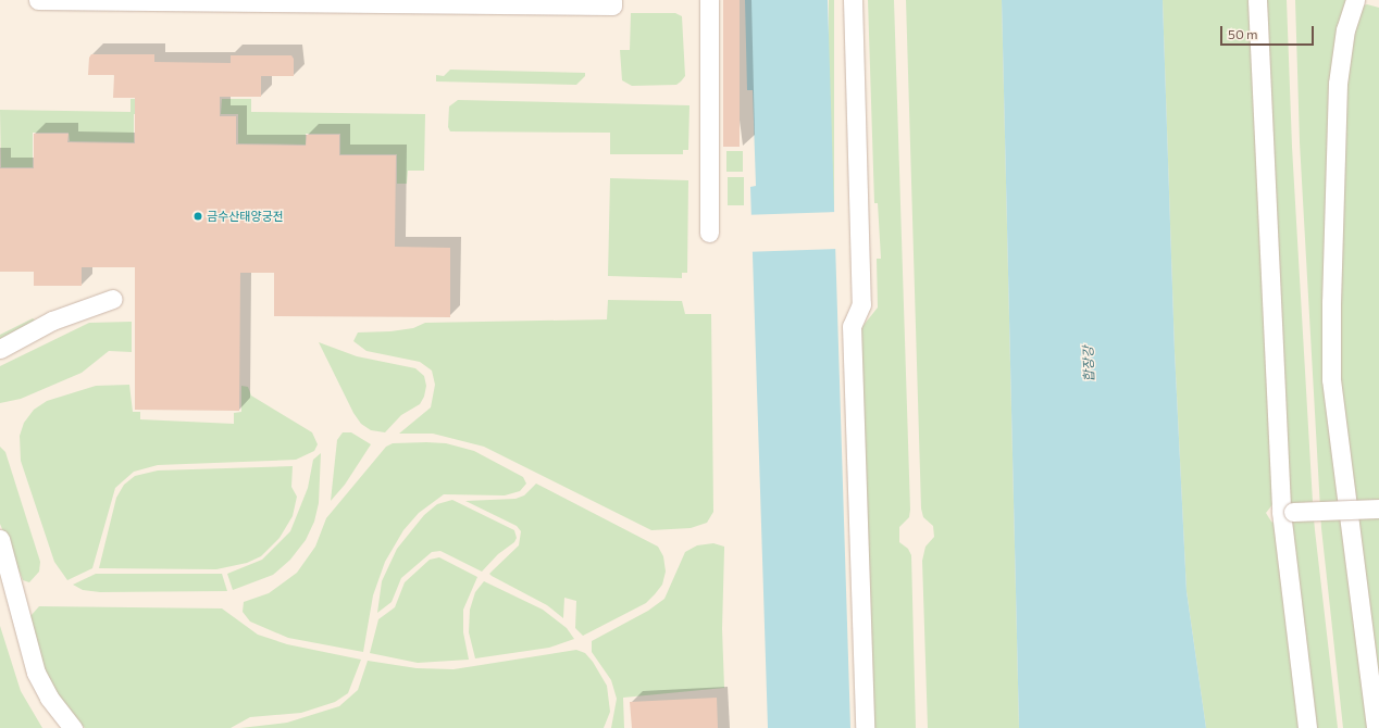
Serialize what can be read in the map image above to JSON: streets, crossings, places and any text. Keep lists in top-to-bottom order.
{
  "water": ["합장강"],
  "places": ["금수산태양궁전"],
  "scale_bar": "50 m"
}
